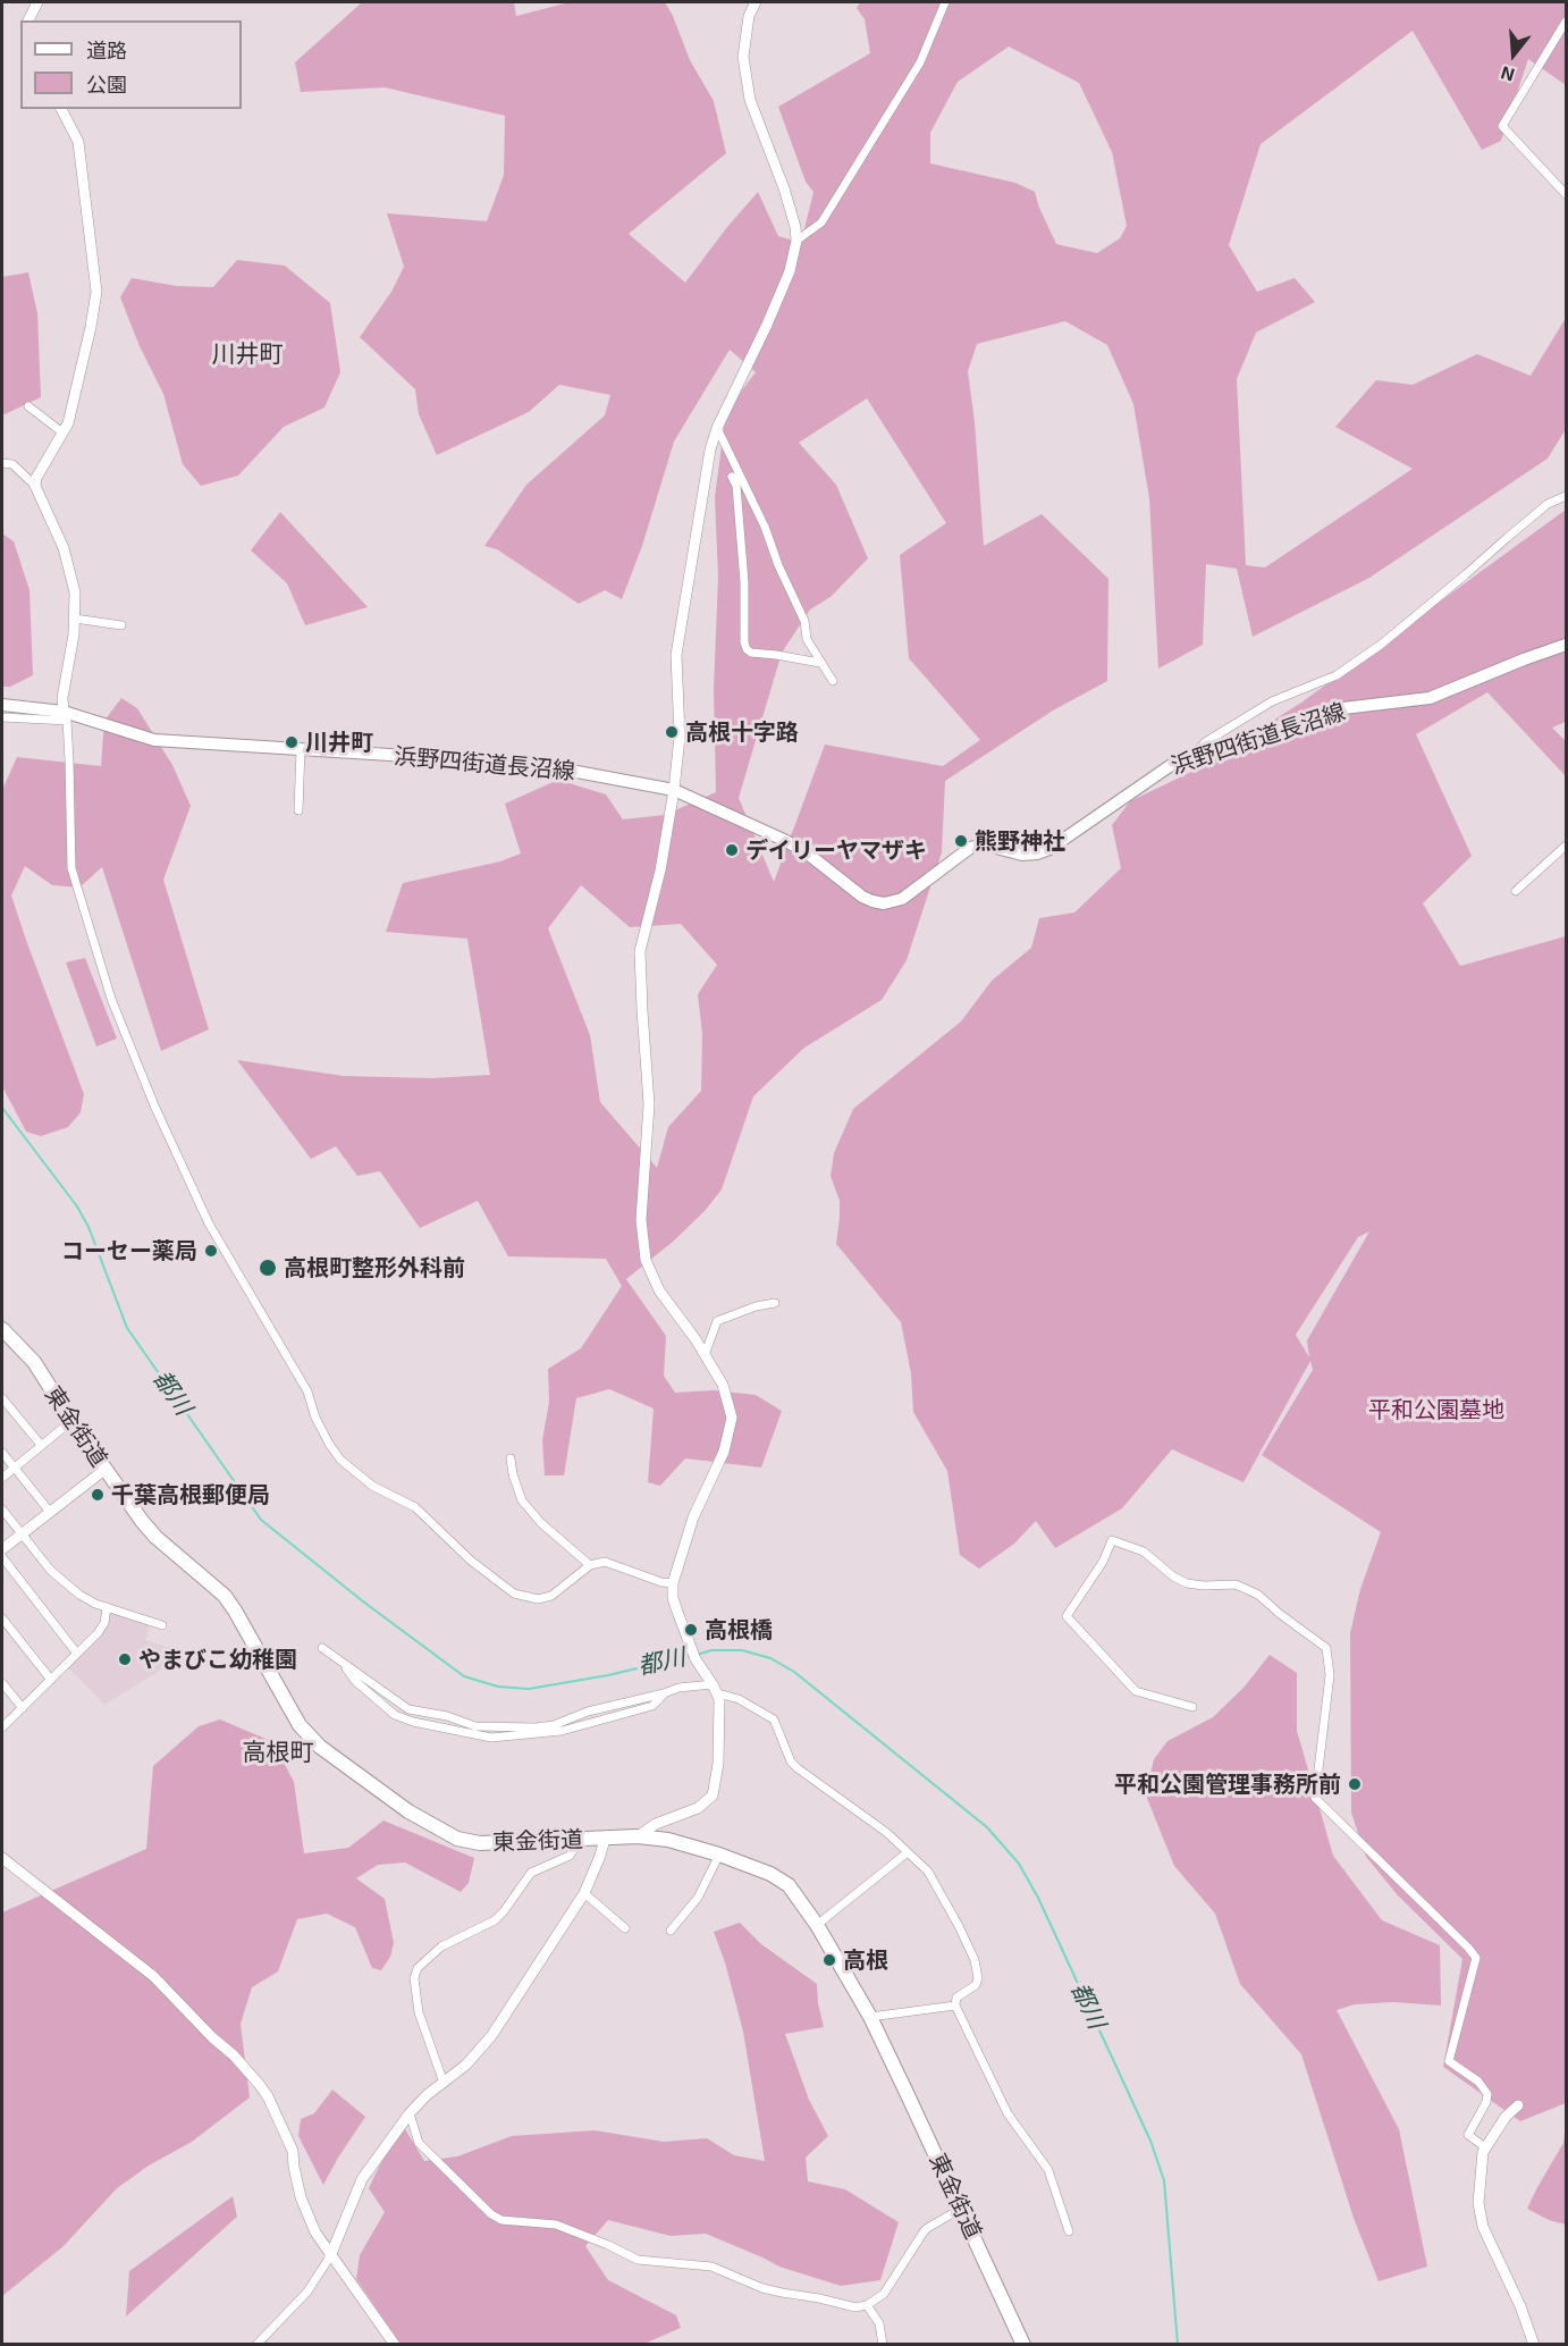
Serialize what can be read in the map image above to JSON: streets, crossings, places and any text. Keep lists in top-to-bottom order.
{
  "streets": {
    "highway": ["東金街道"],
    "main road": ["浜野四街道長沼線"]
  },
  "districts": ["川井町", "高根町"],
  "water": ["都川"],
  "parks": ["平和公園墓地"],
  "places": [
    "高根十字路",
    "川井町",
    "熊野神社",
    "デイリーヤマザキ",
    "コーセー薬局",
    "高根町整形外科前",
    "千葉高根郵便局",
    "高根橋",
    "やまびこ幼稚園",
    "平和公園管理事務所前",
    "高根"
  ],
  "legend": ["道路", "公園"],
  "north": "bottom"
}
